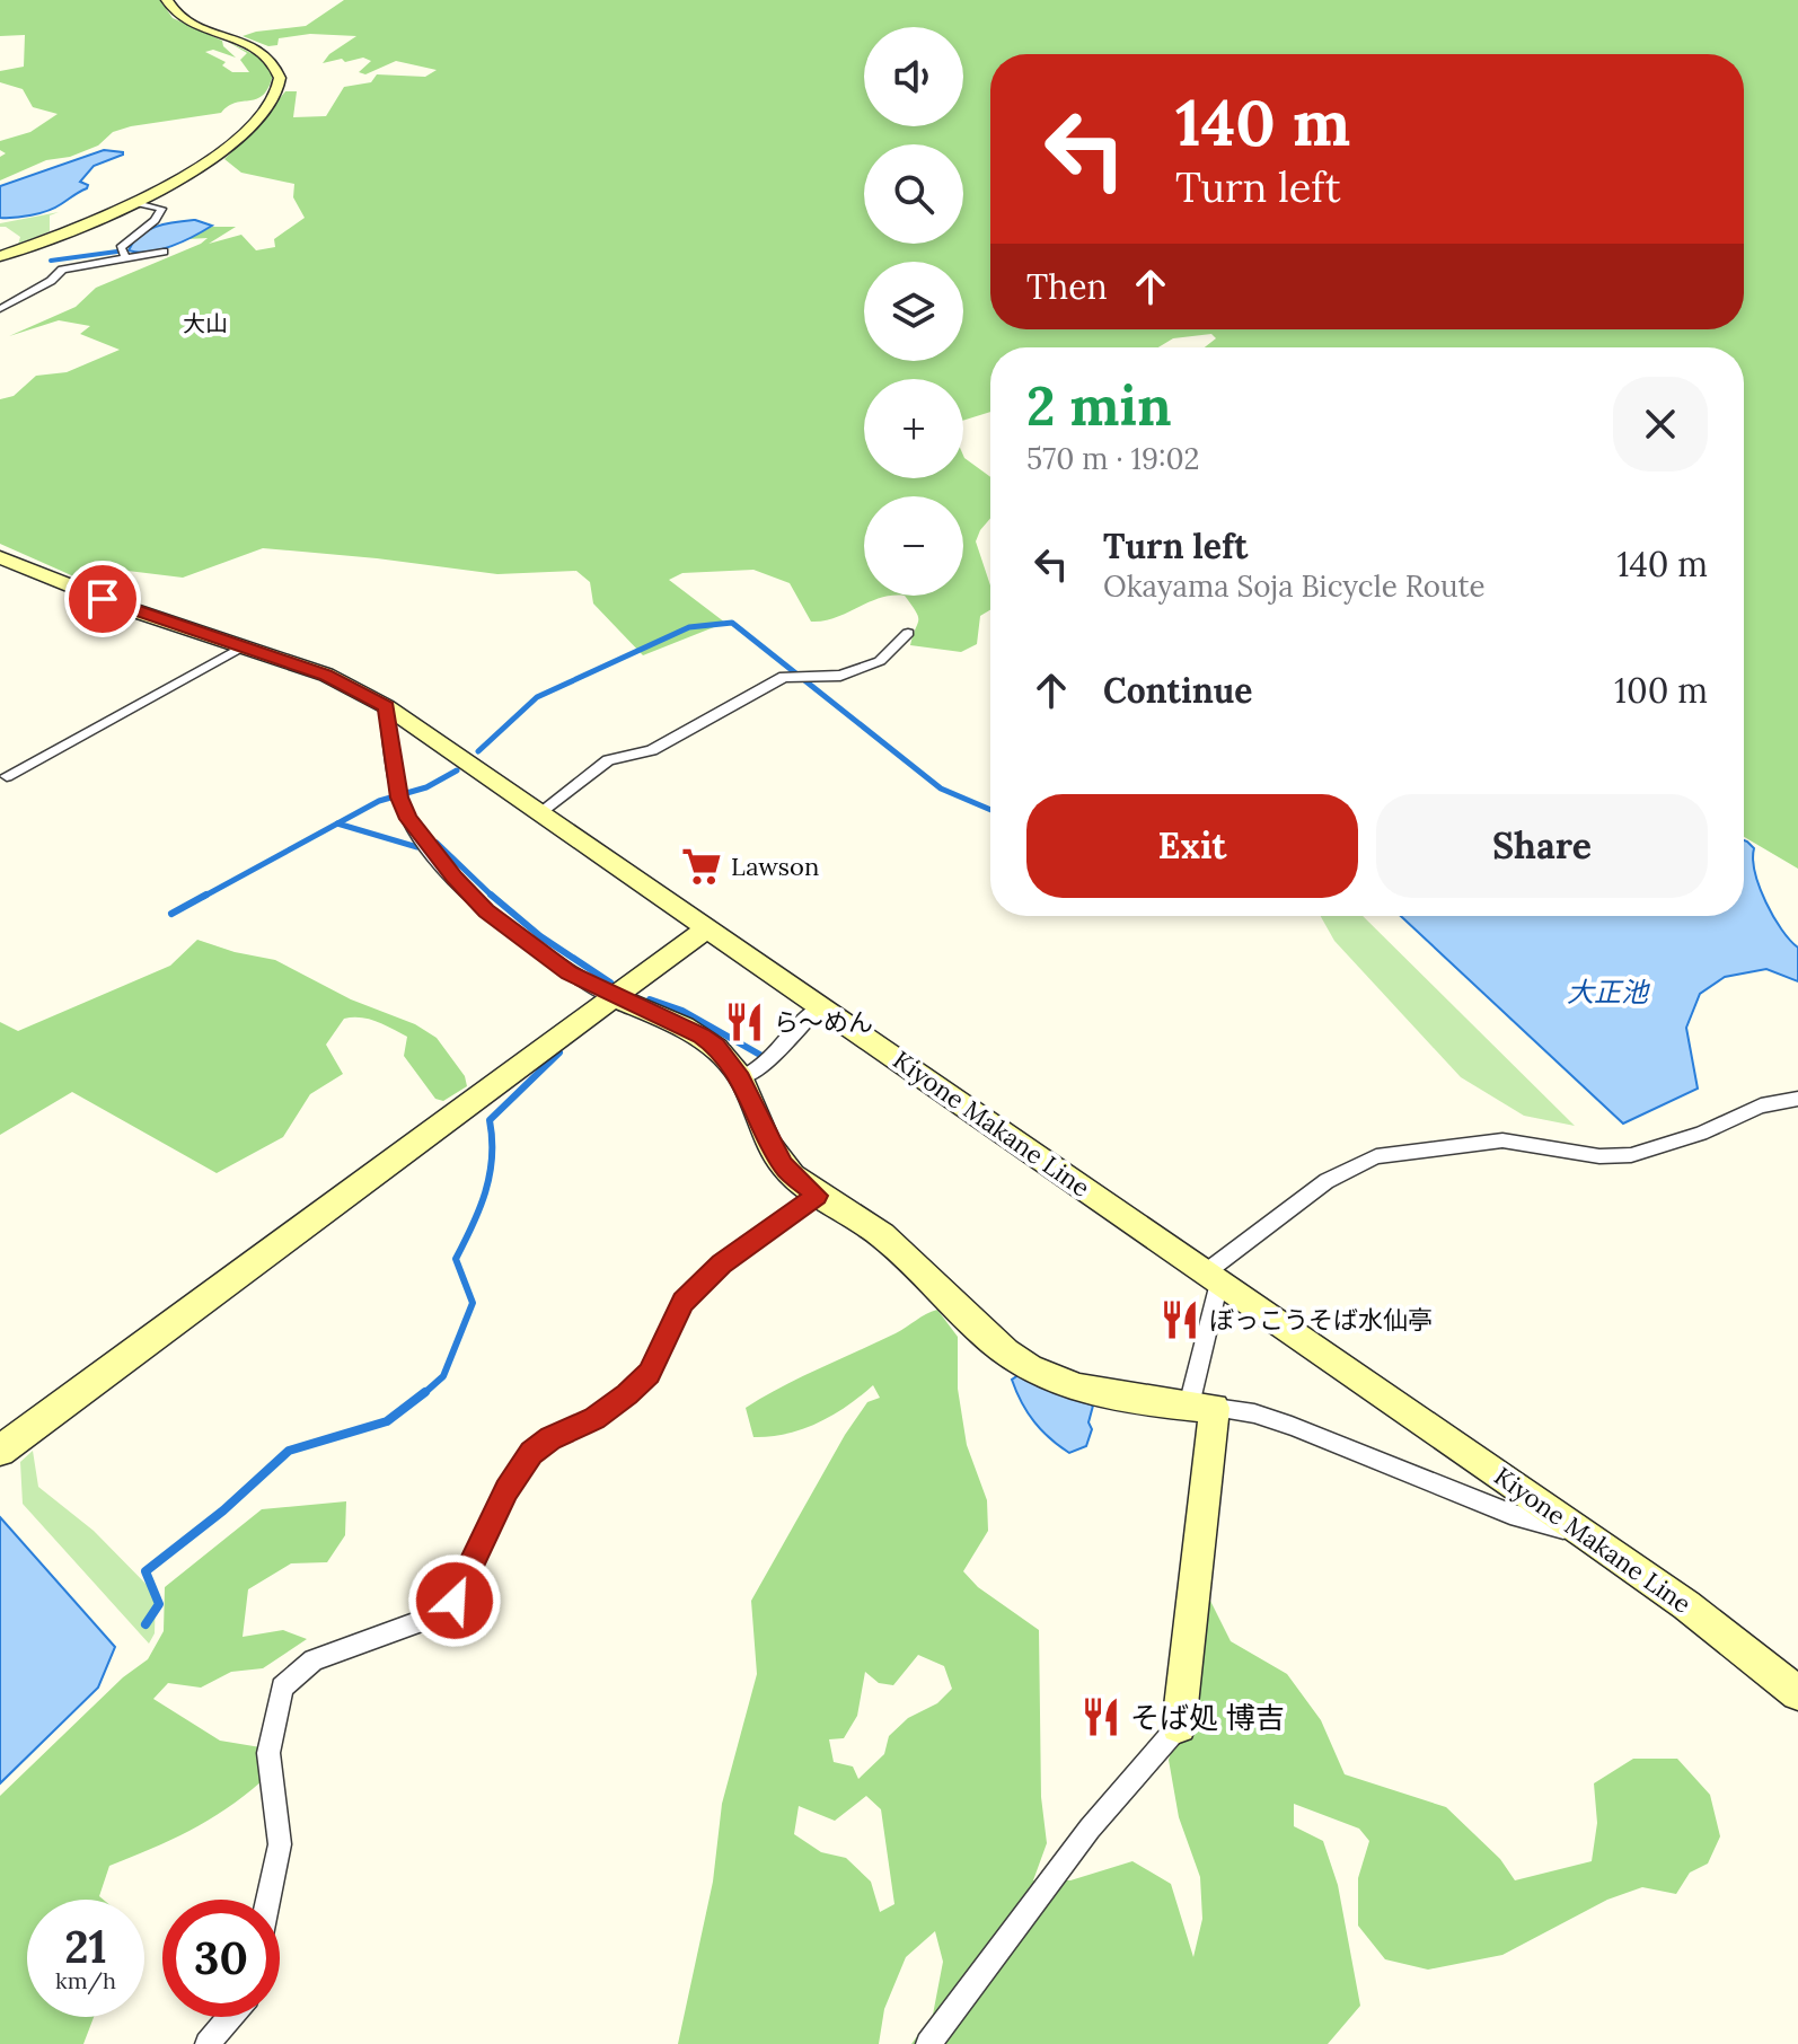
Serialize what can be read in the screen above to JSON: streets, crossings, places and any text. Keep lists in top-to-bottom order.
{
  "streets": {
    "main road": ["Kiyone Makane Line"]
  },
  "districts": ["大山"],
  "water": ["大正池"],
  "places": {
    "supermarket": ["Lawson"],
    "restaurant": ["ら～めん", "ぼっこうそば水仙亭", "そば処 博吉"]
  },
  "page": {
    "map_buttons": ["+", "−"],
    "turn": ["140 m", "Turn left"],
    "then": "Then",
    "heading": ["2 min", "570 m · 19:02"],
    "list": [
      {
        "name": "Turn left",
        "note": "Okayama Soja Bicycle Route",
        "value": "140 m"
      },
      {
        "name": "Continue",
        "value": "100 m"
      }
    ],
    "buttons": ["Exit", "Share"],
    "speed": "21 km/h",
    "limit": "30"
  }
}
